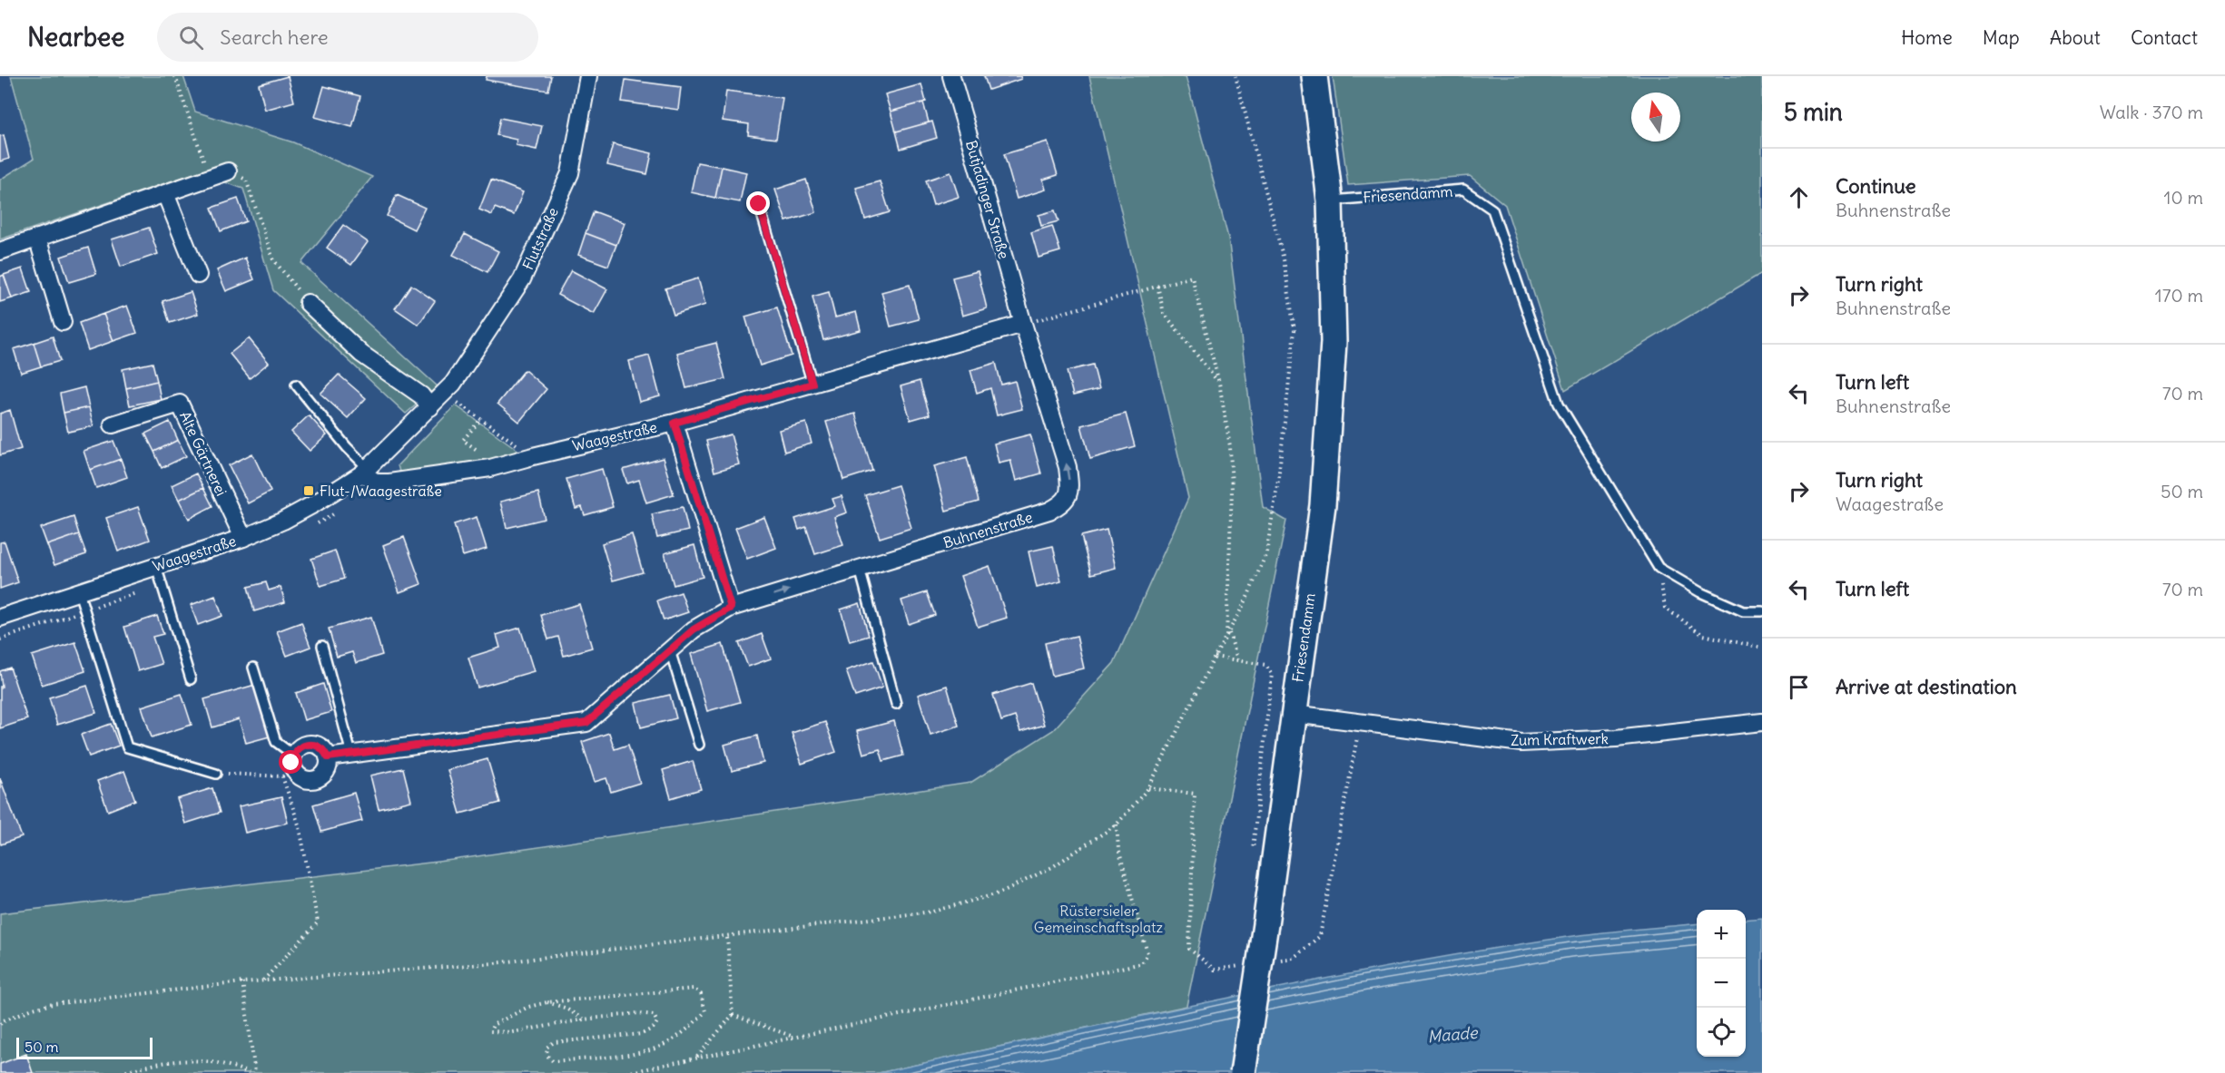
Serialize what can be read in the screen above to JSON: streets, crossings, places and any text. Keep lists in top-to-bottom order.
{
  "streets": {
    "main road": ["Friesendamm"],
    "street": [
      "Butjadinger Straße",
      "Flutstraße",
      "Waagestraße",
      "Alte Gärtnerei",
      "Buhnenstraße",
      "Zum Kraftwerk"
    ]
  },
  "crossings": [
    ["Friesendamm", "Zum Kraftwerk"],
    ["Butjadinger Straße", "Waagestraße"],
    ["Butjadinger Straße", "Buhnenstraße"],
    ["Flutstraße", "Waagestraße"],
    ["Waagestraße", "Alte Gärtnerei"],
    ["Waagestraße", "Buhnenstraße"]
  ],
  "water": ["Maade"],
  "parks": ["Rüstersieler Gemeinschaftsplatz"],
  "places": {
    "transit": ["Flut-/Waagestraße"]
  },
  "scale_bar": "50 m",
  "north": "top",
  "page": {
    "header": "Nearbee",
    "search": "Search here",
    "nav": [
      "Home",
      "Map",
      "About",
      "Contact"
    ],
    "heading": ["5 min", "Walk · 370 m"],
    "list": [
      ["Continue", "Buhnenstraße", "10 m"],
      ["Turn right", "Buhnenstraße", "170 m"],
      ["Turn left", "Buhnenstraße", "70 m"],
      ["Turn right", "Waagestraße", "50 m"],
      ["Turn left", "70 m"],
      "Arrive at destination"
    ],
    "map_buttons": ["+", "−"],
    "scale": "50 m"
  }
}
